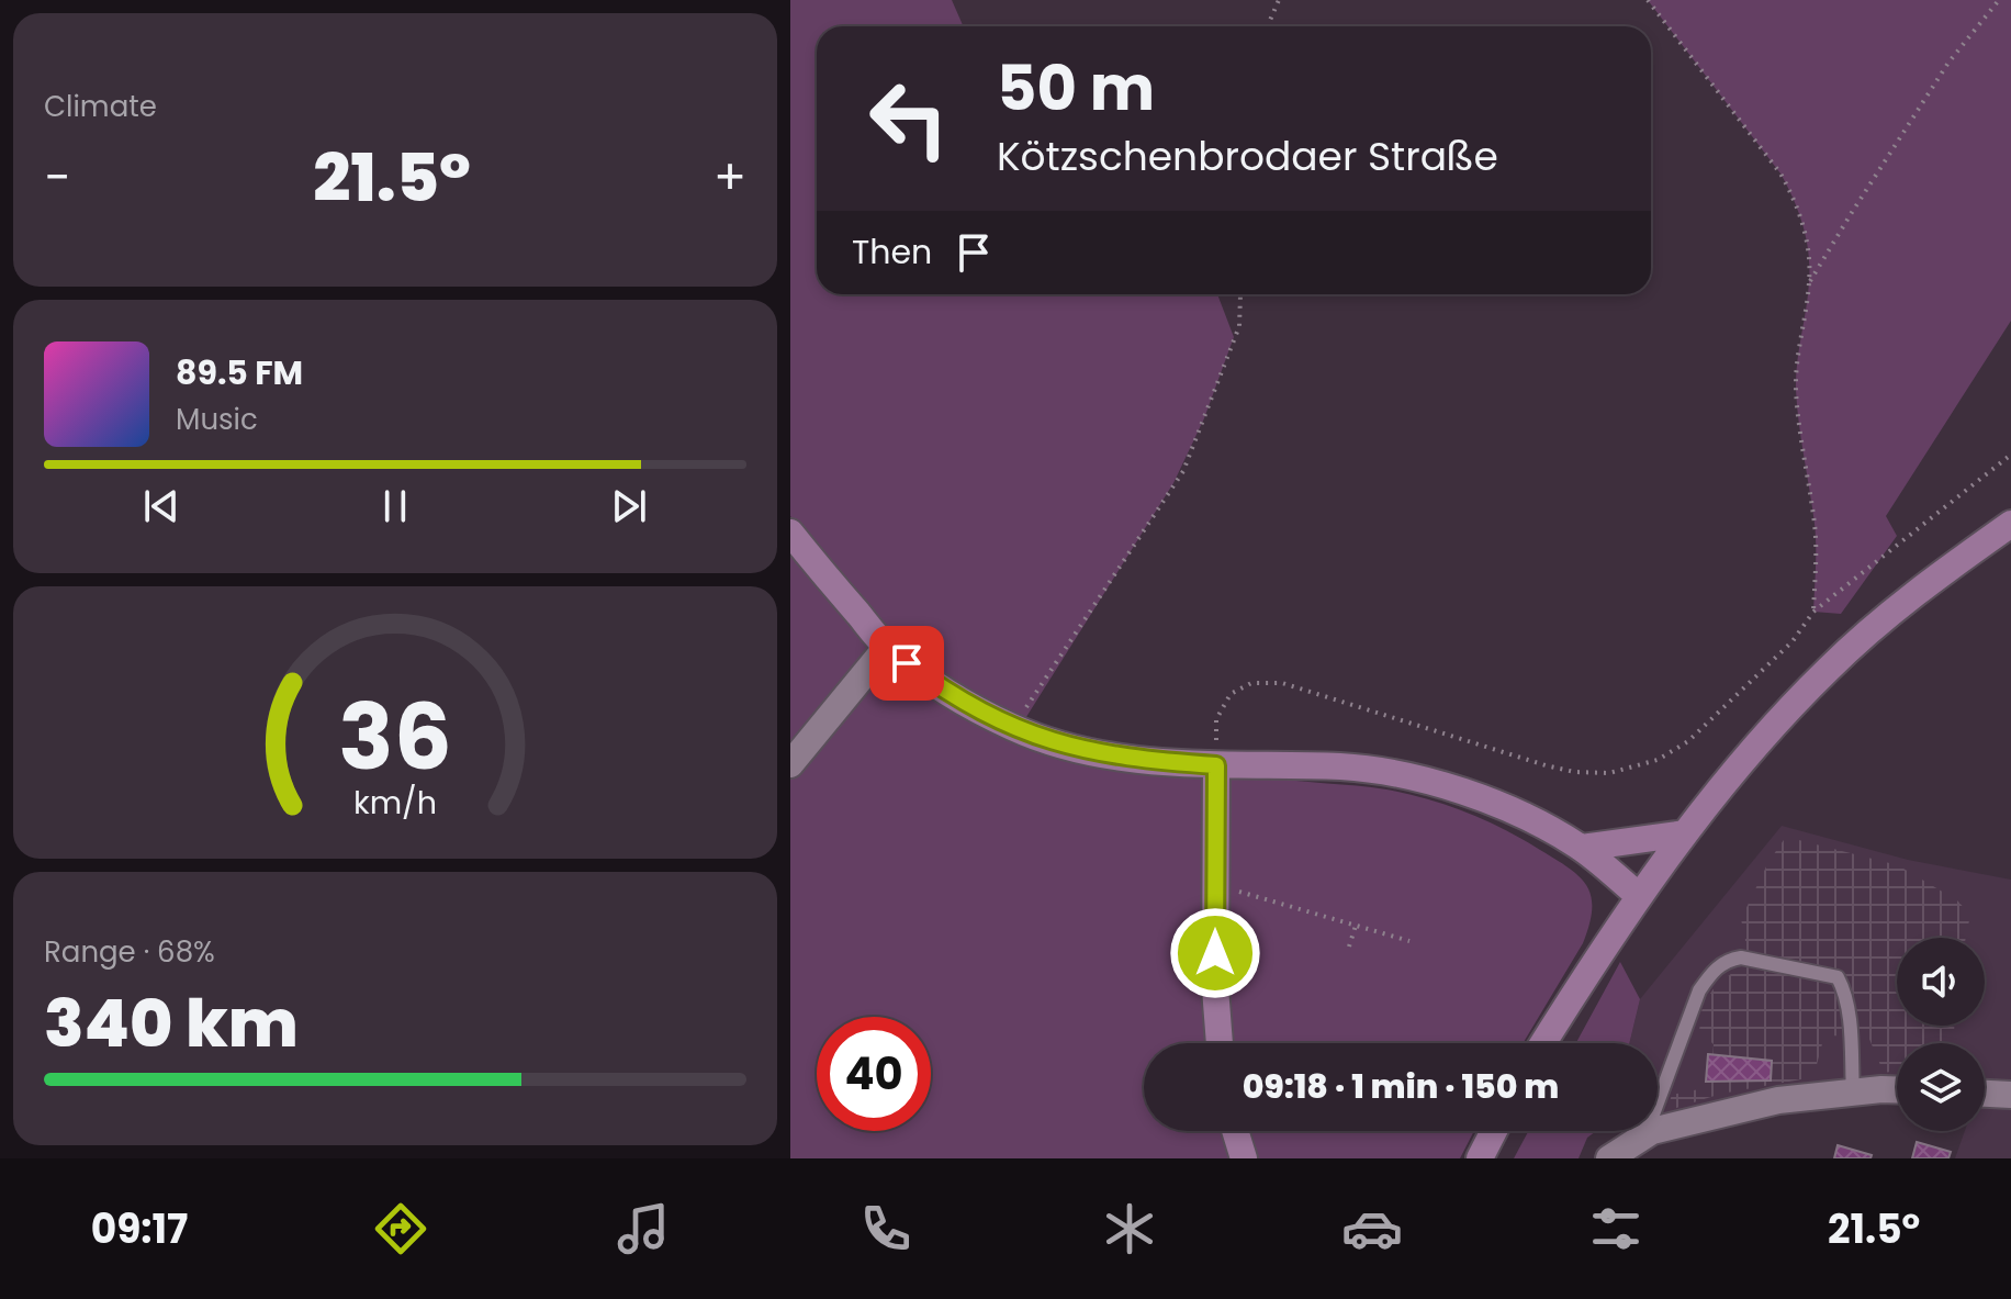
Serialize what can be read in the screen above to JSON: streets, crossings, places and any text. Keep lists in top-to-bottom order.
{
  "page": {
    "tile": [
      "Climate",
      ["Range · 68%", "340 km"]
    ],
    "turn": ["50 m", "Kötzschenbrodaer Straße"],
    "heat": ["−", "21.5°", "+"],
    "then": "Then",
    "song": ["89.5 FM", "Music"],
    "limit": "40",
    "trip": "09:18 · 1 min · 150 m",
    "tabs": ["09:17", "21.5°"],
    "gauge": ["36", "km/h"]
  }
}
